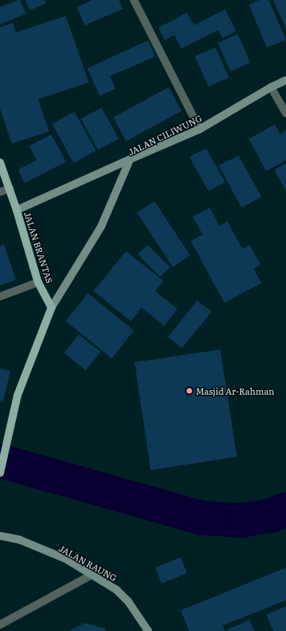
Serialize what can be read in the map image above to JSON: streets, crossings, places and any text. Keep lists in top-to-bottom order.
{
  "streets": {
    "main road": ["JALAN CILIWUNG", "JALAN BRANTAS", "JALAN RAUNG"]
  },
  "crossings": [
    ["JALAN CILIWUNG", "JALAN BRANTAS"]
  ],
  "places": ["Masjid Ar-Rahman"]
}
